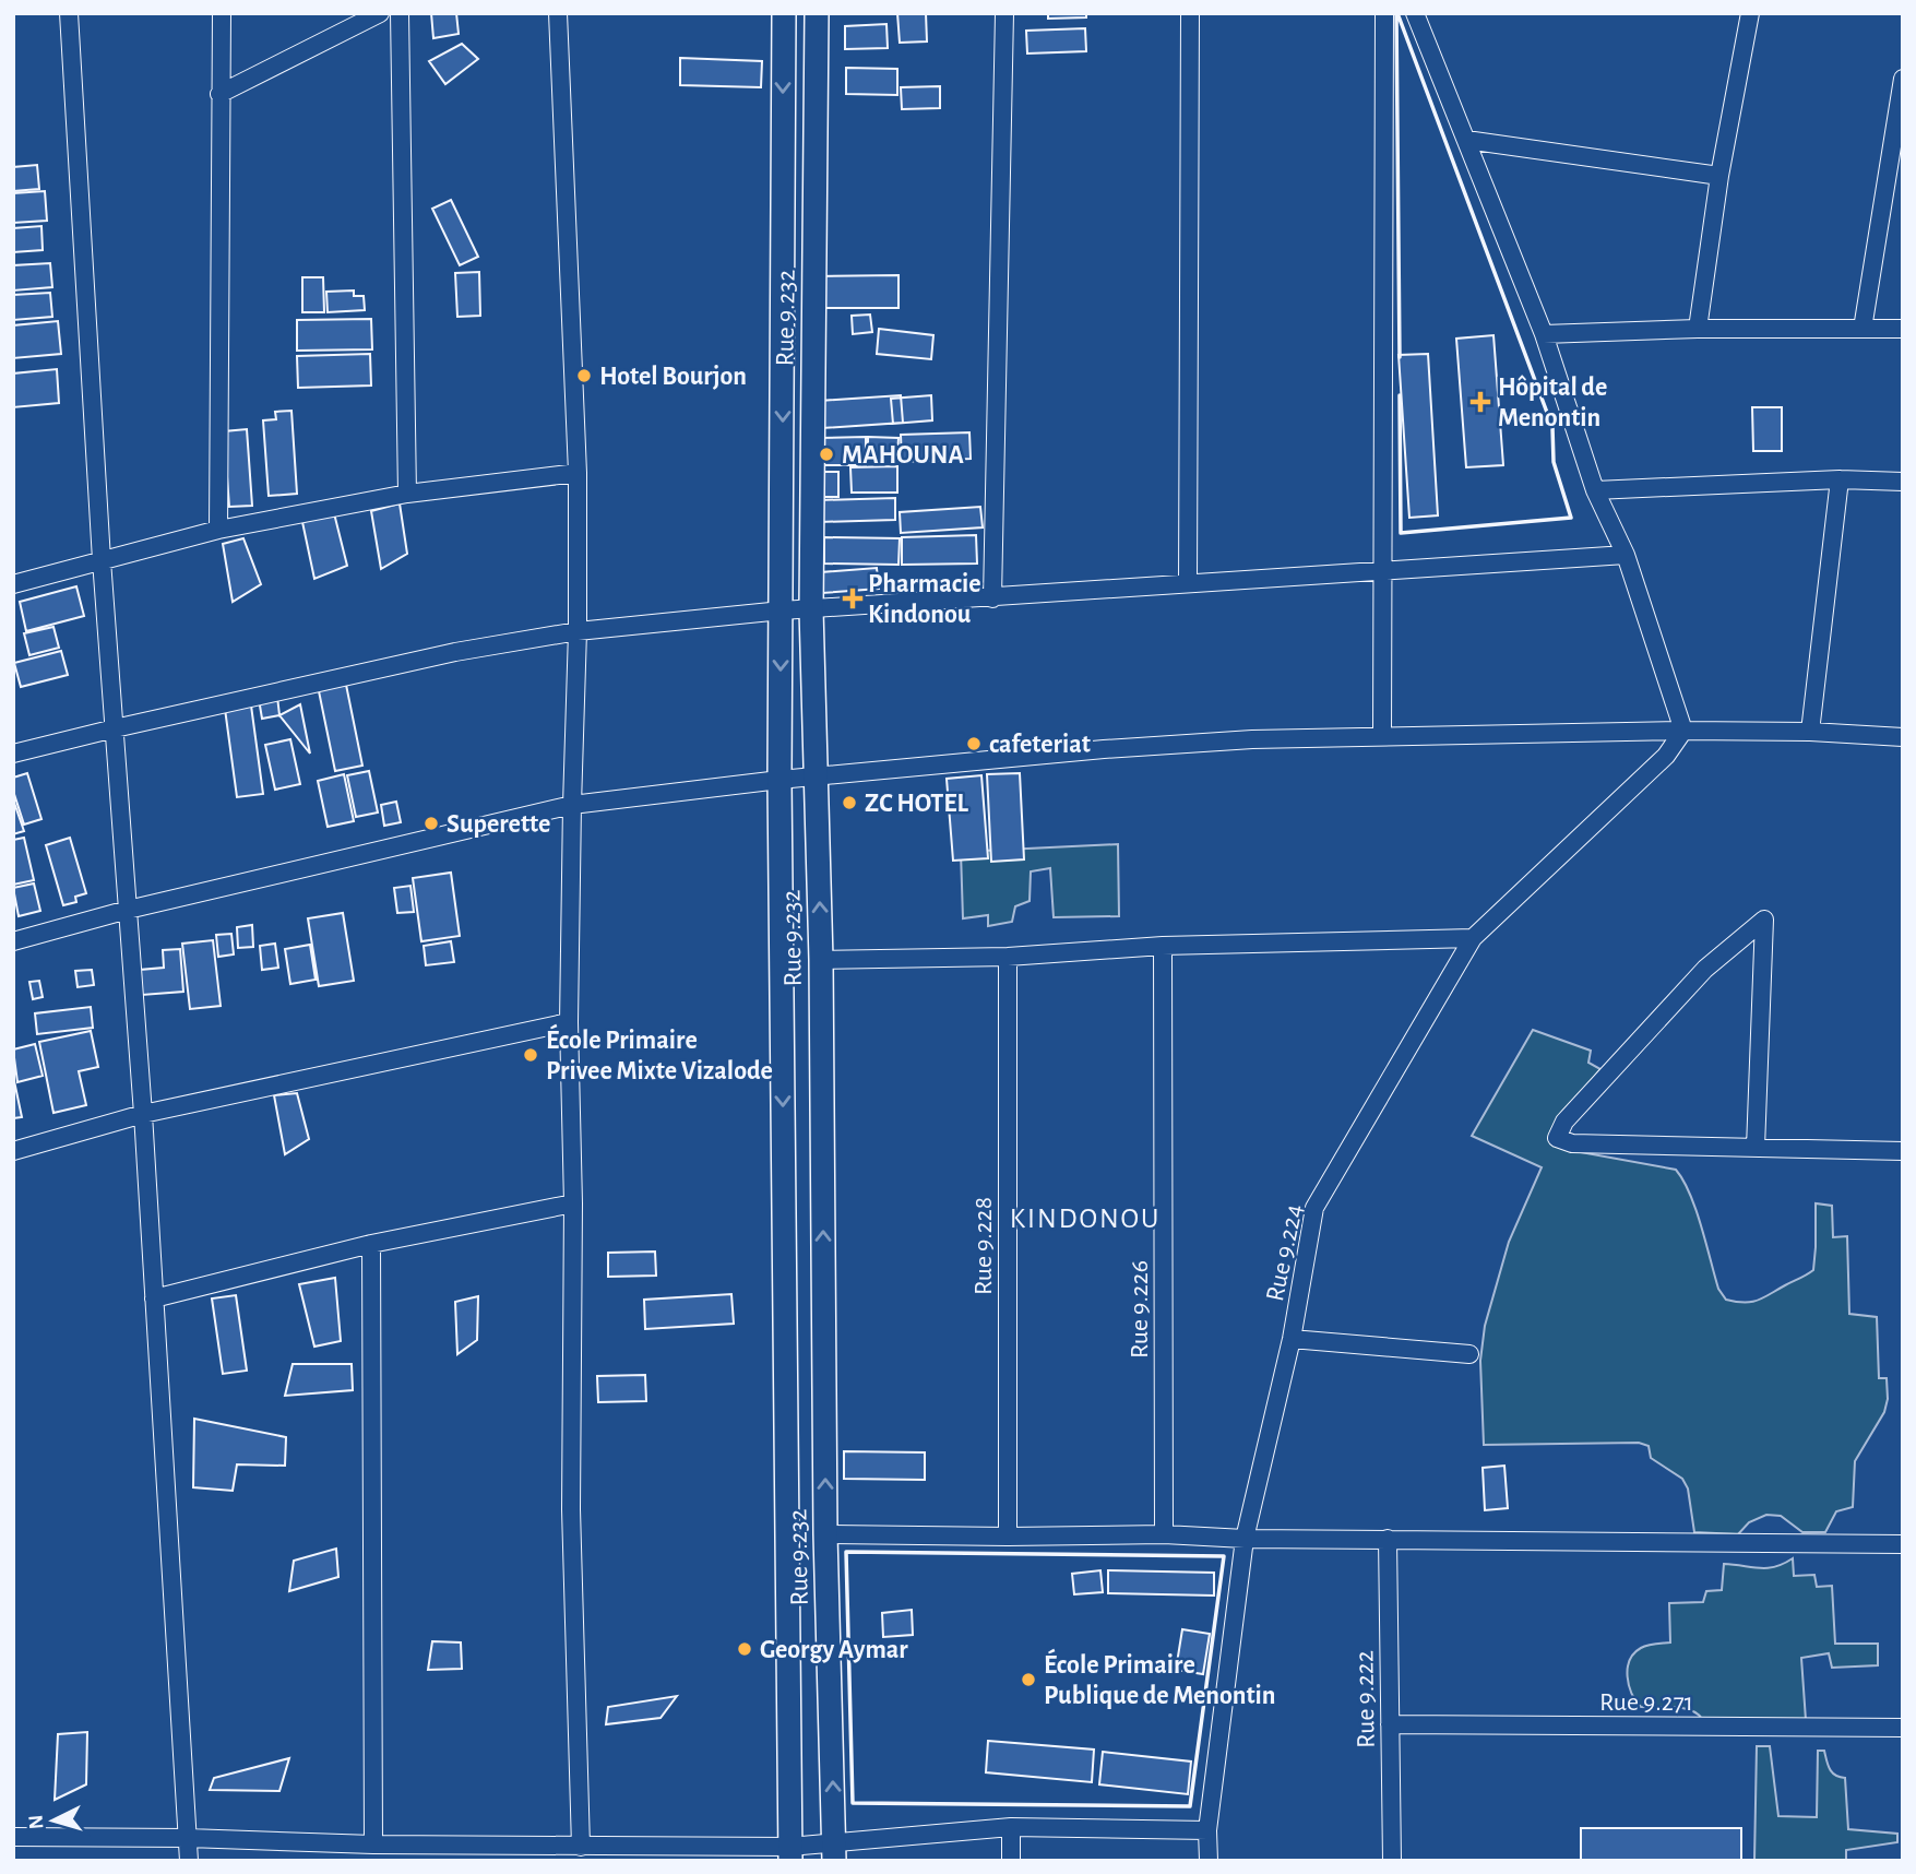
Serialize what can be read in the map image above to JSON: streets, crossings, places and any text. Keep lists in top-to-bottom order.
{
  "streets": {
    "street": [
      "Rue 9.232",
      "Rue 9.228",
      "Rue 9.224",
      "Rue 9.226",
      "Rue 9.222",
      "Rue 9.271"
    ]
  },
  "crossings": [
    ["Rue 9.222", "Rue 9.271"]
  ],
  "districts": ["KINDONOU"],
  "places": {
    "other": [
      "Hotel Bourjon",
      "MAHOUNA",
      "cafeteriat",
      "ZC HOTEL",
      "Superette",
      "École Primaire Privee Mixte Vizalode",
      "Georgy Aymar",
      "École Primaire Publique de Menontin"
    ],
    "health": ["Hôpital de Menontin", "Pharmacie Kindonou"]
  },
  "north": "left"
}
